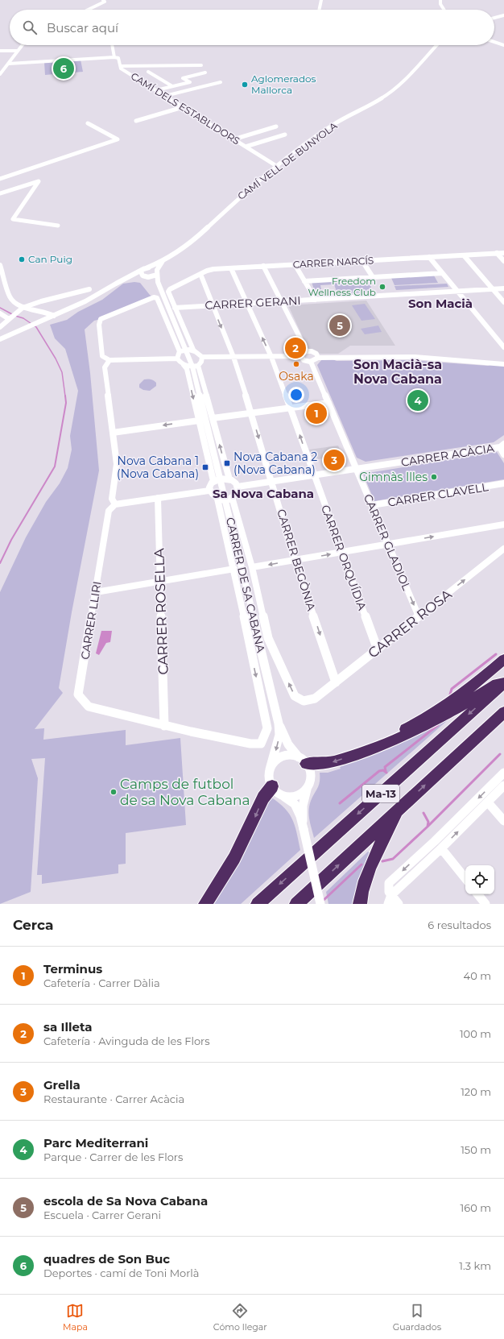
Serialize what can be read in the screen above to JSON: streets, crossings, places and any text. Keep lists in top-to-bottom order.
{
  "streets": {
    "highway": ["Ma-13"],
    "street": [
      "CAMÍ DELS ESTABLIDORS",
      "CAMÍ VELL DE BUNYOLA",
      "CARRER NARCÍS",
      "CARRER GERANI",
      "CARRER ACÀCIA",
      "CARRER CLAVELL",
      "CARRER GLADIOL",
      "CARRER ORQUÍDIA",
      "CARRER BEGÒNIA",
      "CARRER DE SA CABANA",
      "CARRER ROSELLA",
      "CARRER LLIRI",
      "CARRER ROSA"
    ]
  },
  "crossings": [
    ["CAMÍ DELS ESTABLIDORS", "CAMÍ VELL DE BUNYOLA"],
    ["CAMÍ VELL DE BUNYOLA", "CARRER DE SA CABANA"],
    ["CARRER NARCÍS", "CARRER GERANI"],
    ["CARRER NARCÍS", "CARRER ORQUÍDIA"],
    ["CARRER NARCÍS", "CARRER BEGÒNIA"],
    ["CARRER GERANI", "CARRER ORQUÍDIA"],
    ["CARRER GERANI", "CARRER BEGÒNIA"],
    ["CARRER ACÀCIA", "CARRER GLADIOL"],
    ["CARRER ACÀCIA", "CARRER ORQUÍDIA"],
    ["CARRER ACÀCIA", "CARRER BEGÒNIA"],
    ["CARRER CLAVELL", "CARRER GLADIOL"],
    ["CARRER GLADIOL", "CARRER ROSA"],
    ["CARRER ORQUÍDIA", "CARRER ROSA"],
    ["CARRER BEGÒNIA", "CARRER ROSA"],
    ["CARRER ROSELLA", "CARRER LLIRI"]
  ],
  "districts": ["Son Macià", "Son Macià-sa Nova Cabana", "Sa Nova Cabana"],
  "places": {
    "other": [
      "Aglomerados Mallorca",
      "Can Puig",
      "Freedom Wellness Club",
      "Osaka",
      "Gimnàs Illes",
      "Camps de futbol de sa Nova Cabana"
    ],
    "transit": ["Nova Cabana 2 (Nova Cabana)", "Nova Cabana 1 (Nova Cabana)"]
  },
  "page": {
    "search": "Buscar aquí",
    "pins": [
      "6",
      "5",
      "2",
      "4",
      "1",
      "3"
    ],
    "heading": ["Cerca", "6 resultados"],
    "list": [
      {
        "mark": "1",
        "name": "Terminus",
        "note": "Cafetería · Carrer Dàlia",
        "value": "40 m"
      },
      {
        "mark": "2",
        "name": "sa Illeta",
        "note": "Cafetería · Avinguda de les Flors",
        "value": "100 m"
      },
      {
        "mark": "3",
        "name": "Grella",
        "note": "Restaurante · Carrer Acàcia",
        "value": "120 m"
      },
      {
        "mark": "4",
        "name": "Parc Mediterrani",
        "note": "Parque · Carrer de les Flors",
        "value": "150 m"
      },
      {
        "mark": "5",
        "name": "escola de Sa Nova Cabana",
        "note": "Escuela · Carrer Gerani",
        "value": "160 m"
      },
      {
        "mark": "6",
        "name": "quadres de Son Buc",
        "note": "Deportes · camí de Toni Morlà",
        "value": "1.3 km"
      }
    ],
    "nav": ["Mapa", "Cómo llegar", "Guardados"]
  }
}
